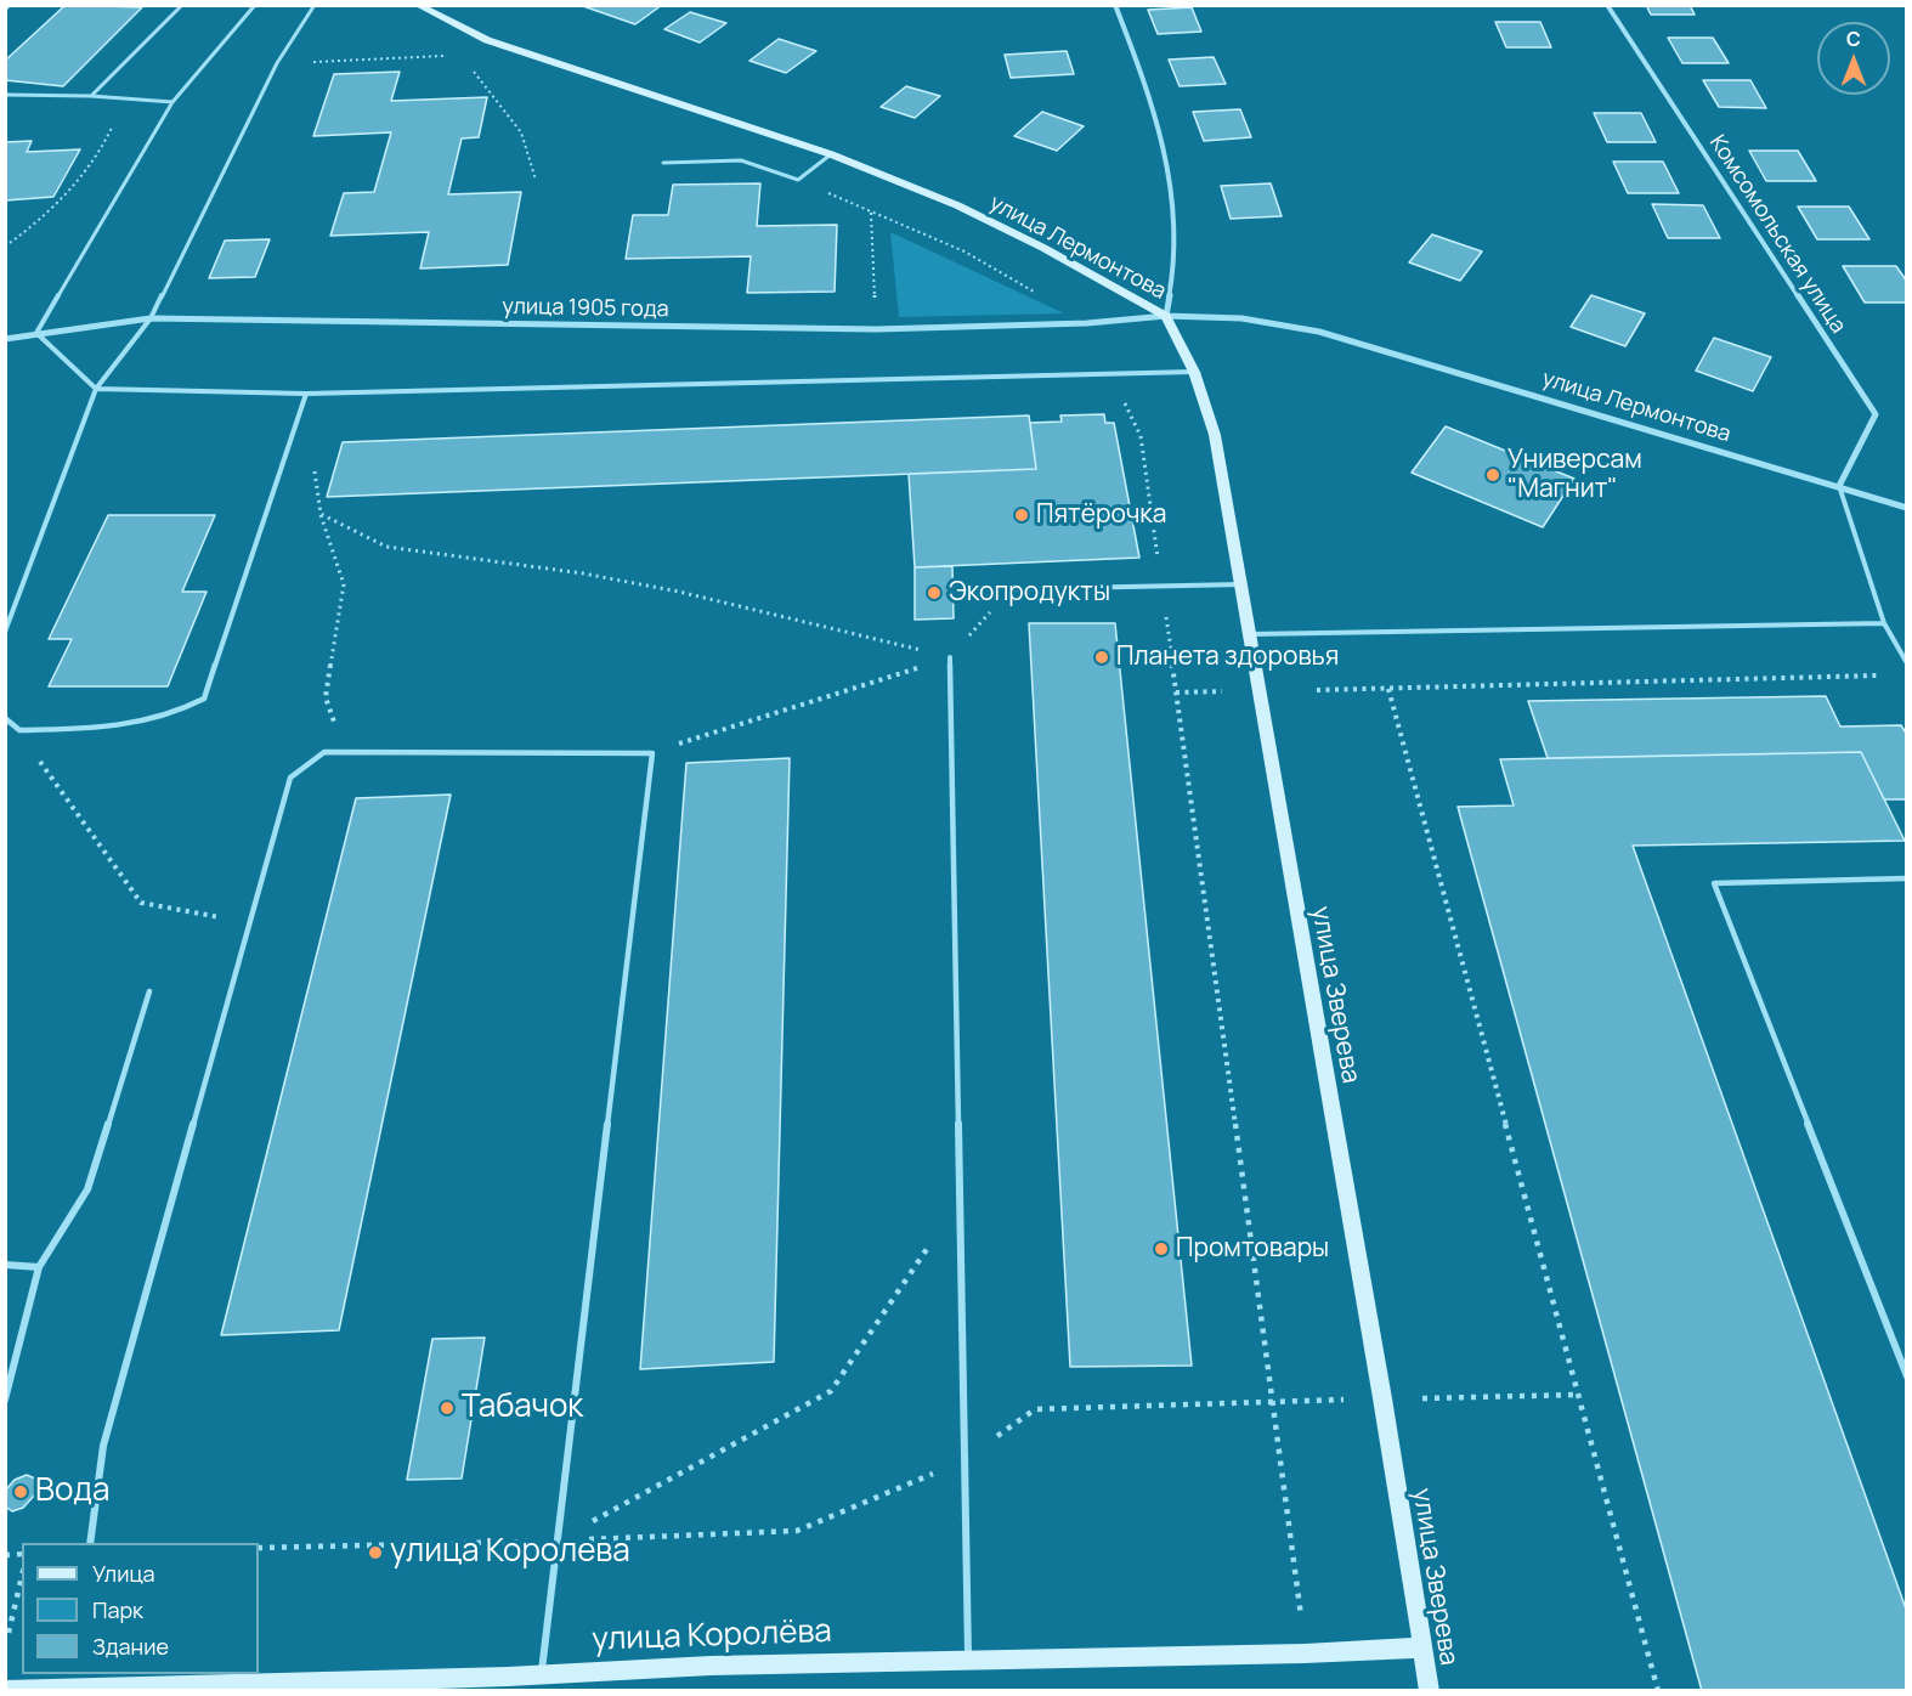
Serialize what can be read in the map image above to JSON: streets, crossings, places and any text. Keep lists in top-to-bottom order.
{
  "streets": {
    "main road": ["улица Лермонтова", "улица Зверева", "улица Королёва"],
    "street": ["Комсомольская улица", "улица 1905 года"]
  },
  "crossings": [
    ["Комсомольская улица", "улица Лермонтова"],
    ["улица Лермонтова", "улица 1905 года"],
    ["улица Лермонтова", "улица Зверева"],
    ["улица 1905 года", "улица Зверева"],
    ["улица Зверева", "улица Королёва"]
  ],
  "places": [
    "Универсам \"Магнит\"",
    "Пятёрочка",
    "Экопродукты",
    "Планета здоровья",
    "Промтовары",
    "Табачок",
    "Вода",
    "улица Королева"
  ],
  "legend": ["Улица", "Парк", "Здание"],
  "north": "top"
}
